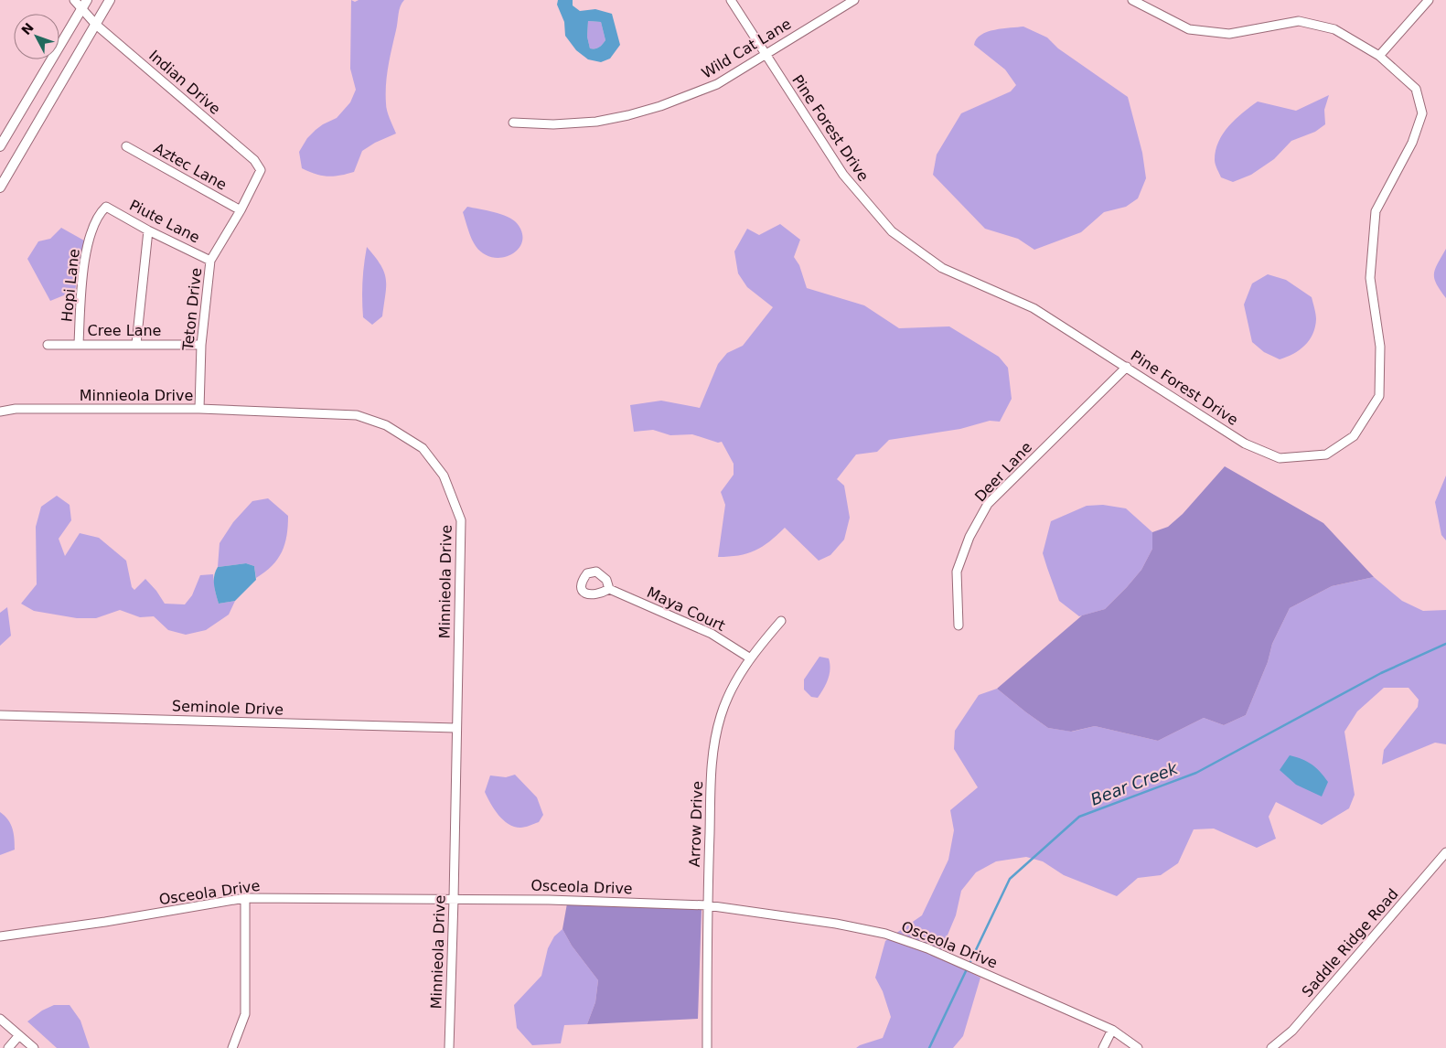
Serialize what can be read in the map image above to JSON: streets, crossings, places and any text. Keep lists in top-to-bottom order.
{
  "streets": {
    "street": [
      "Wild Cat Lane",
      "Indian Drive",
      "Pine Forest Drive",
      "Aztec Lane",
      "Piute Lane",
      "Hopi Lane",
      "Teton Drive",
      "Cree Lane",
      "Minnieola Drive",
      "Deer Lane",
      "Maya Court",
      "Seminole Drive",
      "Arrow Drive",
      "Osceola Drive",
      "Saddle Ridge Road"
    ]
  },
  "crossings": [
    ["Wild Cat Lane", "Pine Forest Drive"],
    ["Indian Drive", "Teton Drive"],
    ["Pine Forest Drive", "Deer Lane"],
    ["Aztec Lane", "Teton Drive"],
    ["Piute Lane", "Hopi Lane"],
    ["Piute Lane", "Teton Drive"],
    ["Hopi Lane", "Cree Lane"],
    ["Teton Drive", "Cree Lane"],
    ["Teton Drive", "Minnieola Drive"],
    ["Minnieola Drive", "Seminole Drive"],
    ["Minnieola Drive", "Osceola Drive"],
    ["Maya Court", "Arrow Drive"],
    ["Arrow Drive", "Osceola Drive"]
  ],
  "water": ["Bear Creek"],
  "north": "top left"
}
